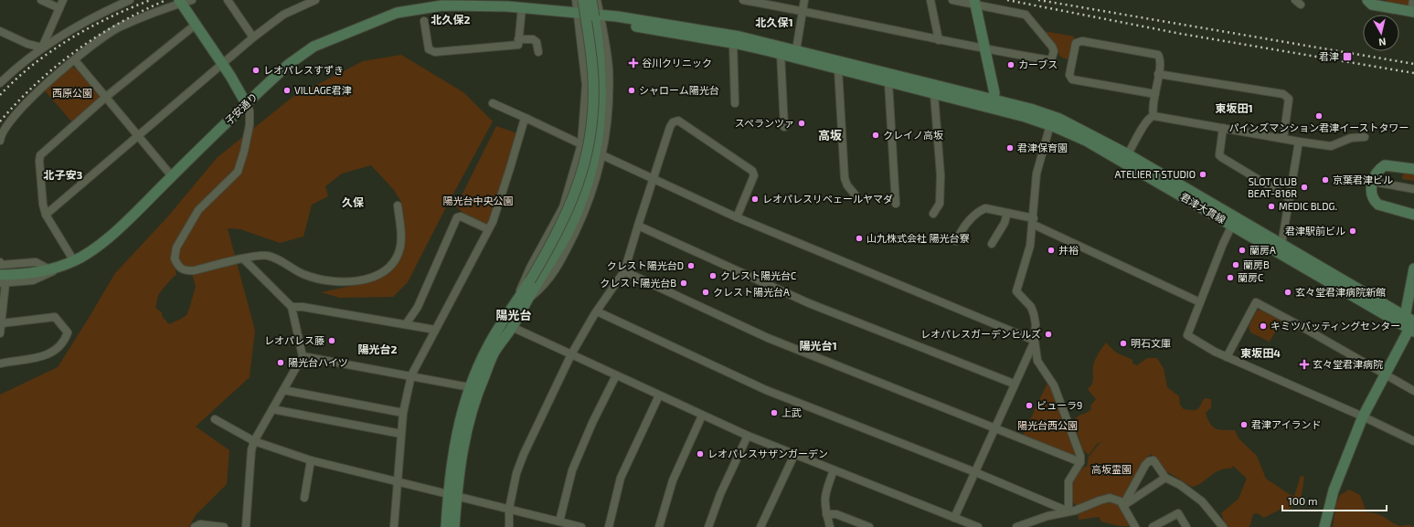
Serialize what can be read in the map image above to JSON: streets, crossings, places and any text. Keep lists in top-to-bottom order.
{
  "streets": {
    "street": ["子安通り", "君津大貫線"]
  },
  "districts": [
    "北久保2",
    "北久保1",
    "東坂田1",
    "高坂",
    "北子安3",
    "久保",
    "陽光台",
    "陽光台1",
    "陽光台2",
    "東坂田4"
  ],
  "parks": [
    "西原公園",
    "陽光台中央公園",
    "陽光台西公園",
    "高坂霊園"
  ],
  "places": {
    "transit": ["君津"],
    "health": ["谷川クリニック", "玄々堂君津病院"],
    "other": [
      "カーブス",
      "レオパレスすずき",
      "VILLAGE君津",
      "シャローム陽光台",
      "パインズマンション君津イーストタワー",
      "スペランツァ",
      "クレイノ高坂",
      "君津保育園",
      "ATELIER T STUDIO",
      "京葉君津ビル",
      "SLOT CLUB BEAT-816R",
      "レオパレスリベェールヤマダ",
      "MEDIC BLDG.",
      "君津駅前ビル",
      "山九株式会社 陽光台寮",
      "井裕",
      "蘭房A",
      "蘭房B",
      "クレスト陽光台D",
      "クレスト陽光台C",
      "蘭房C",
      "クレスト陽光台B",
      "クレスト陽光台A",
      "玄々堂君津病院新館",
      "キミツバッティングセンター",
      "レオパレスガーデンヒルズ",
      "レオパレス藤",
      "明石文庫",
      "陽光台ハイツ",
      "ビューラ9",
      "上武",
      "君津アイランド",
      "レオパレスサザンガーデン"
    ]
  },
  "scale_bar": "100 m",
  "north": "bottom"
}
